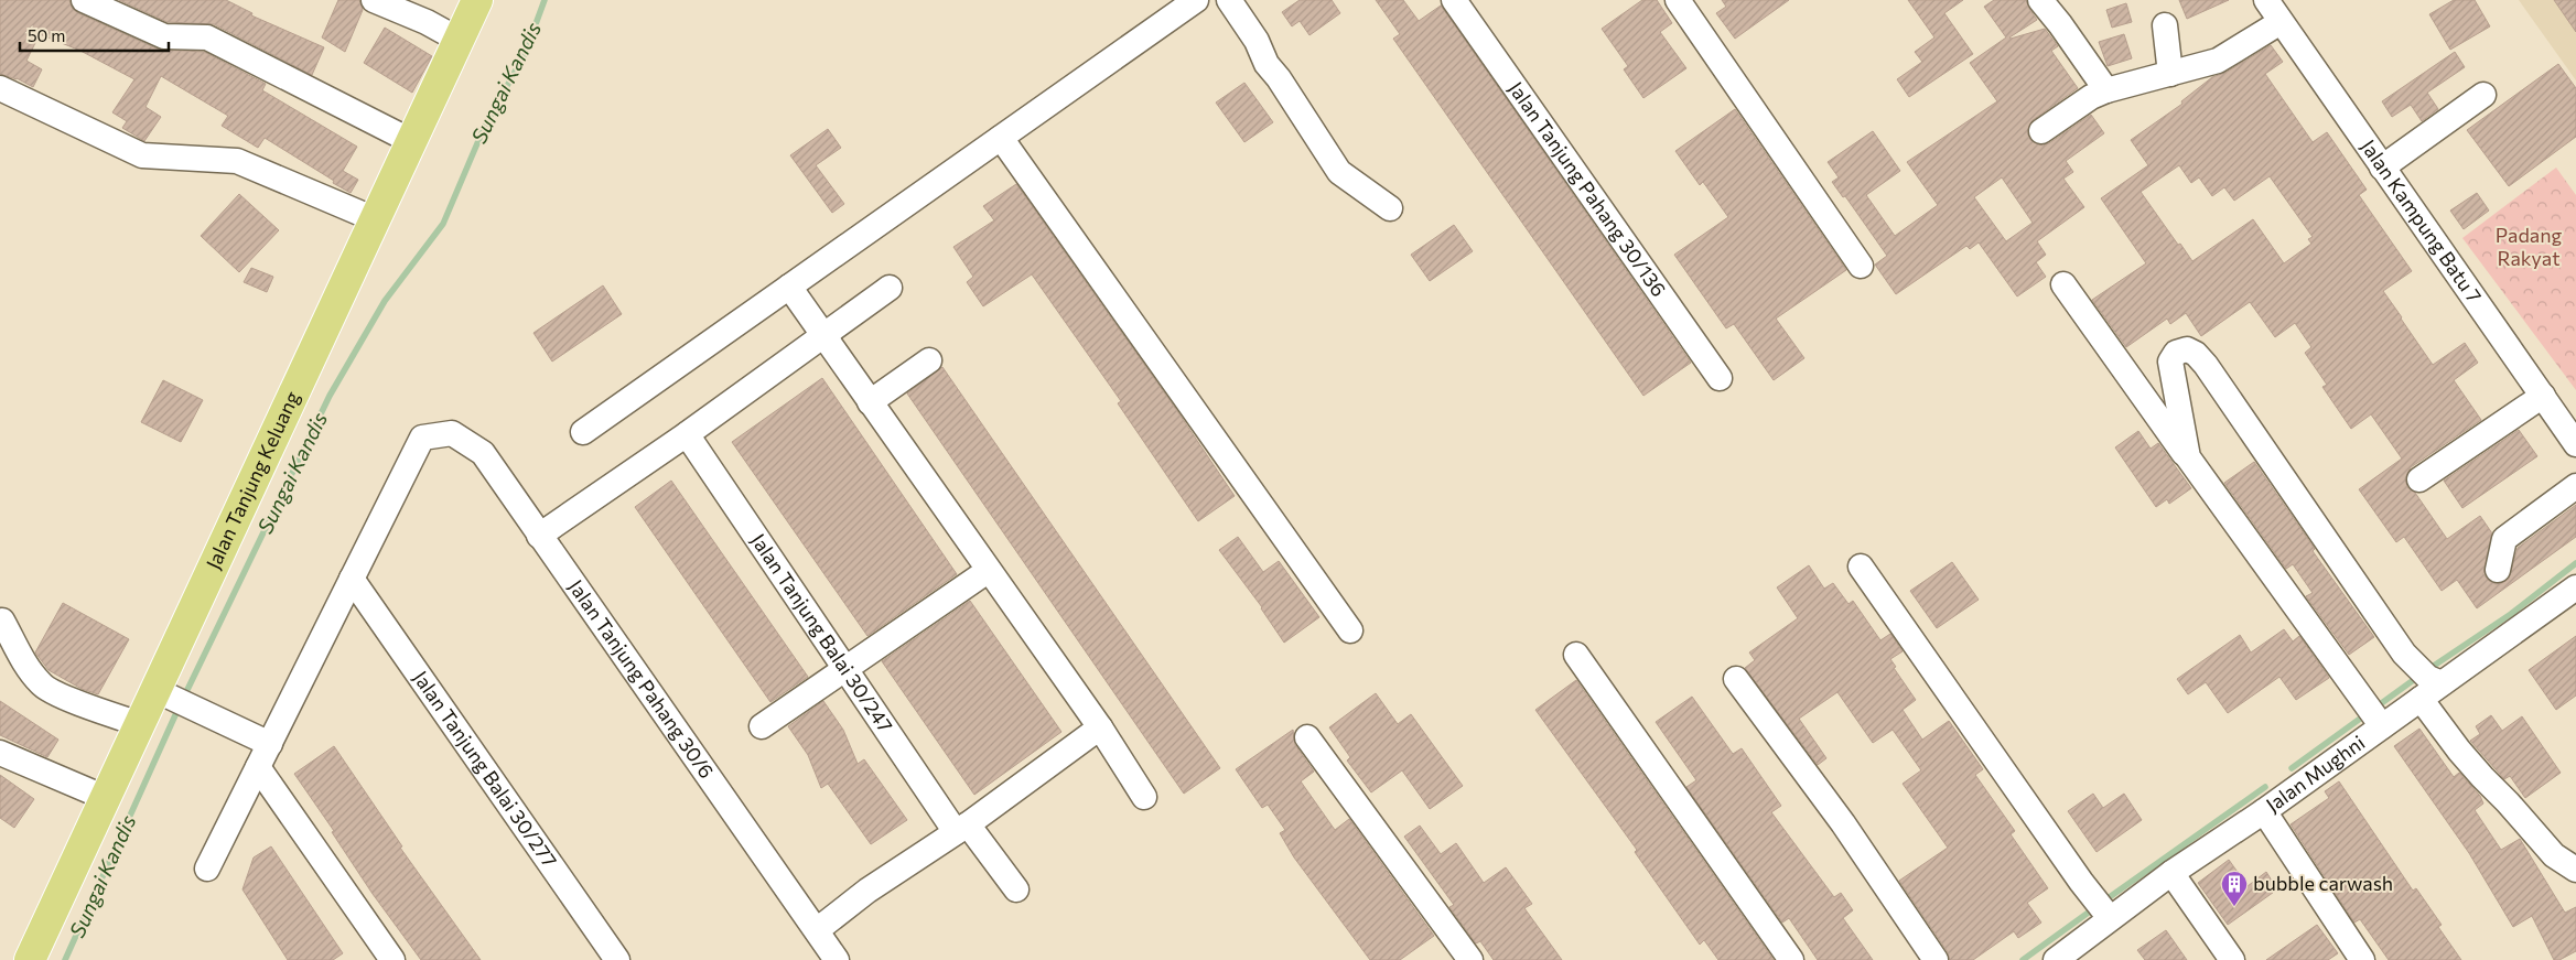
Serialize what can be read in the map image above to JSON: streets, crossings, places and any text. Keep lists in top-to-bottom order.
{
  "streets": {
    "main road": ["Jalan Tanjung Keluang"],
    "street": [
      "Jalan Tanjung Pahang 30/136",
      "Jalan Kampung Batu 7",
      "Jalan Tanjung Balai 30/247",
      "Jalan Tanjung Pahang 30/6",
      "Jalan Tanjung Balai 30/277",
      "Jalan Mughni"
    ]
  },
  "crossings": [
    ["Jalan Tanjung Pahang 30/6", "Jalan Tanjung Balai 30/277"]
  ],
  "water": ["Sungai Kandis"],
  "parks": ["Padang Rakyat"],
  "places": {
    "building": ["bubble carwash"]
  },
  "scale_bar": "50 m"
}
